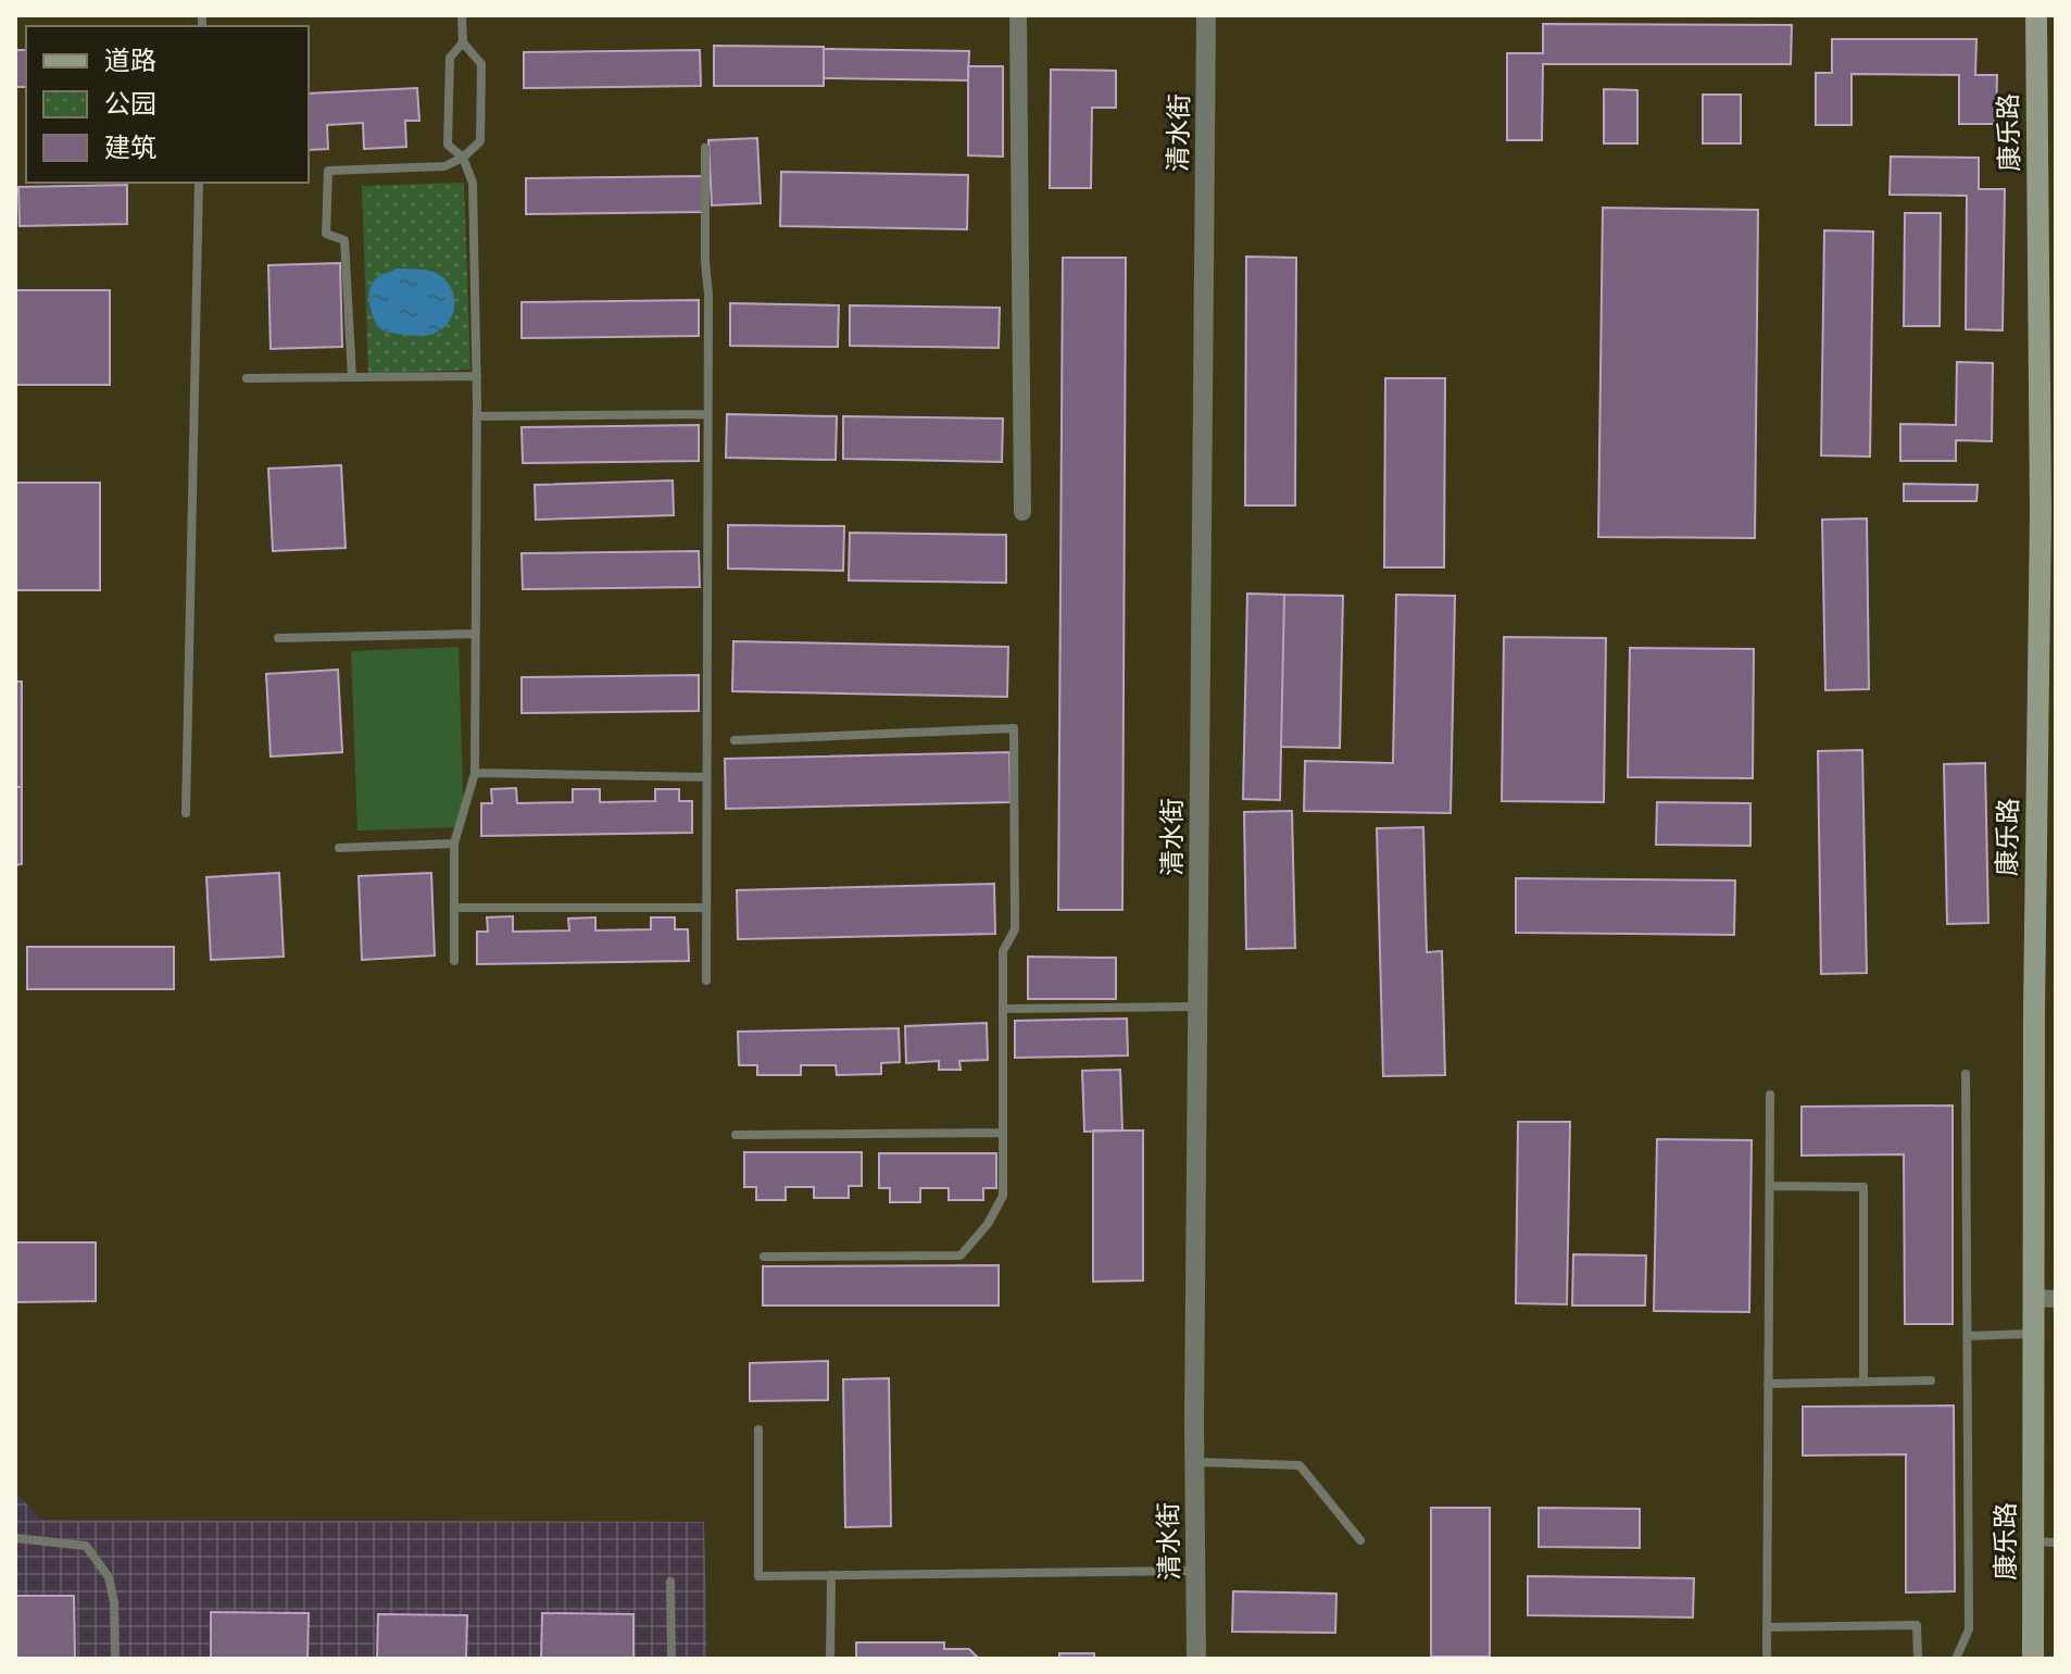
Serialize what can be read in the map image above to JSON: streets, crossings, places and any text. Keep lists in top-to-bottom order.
{
  "streets": {
    "main road": ["康乐路"],
    "street": ["清水街"]
  },
  "legend": ["道路", "公园", "建筑"]
}
